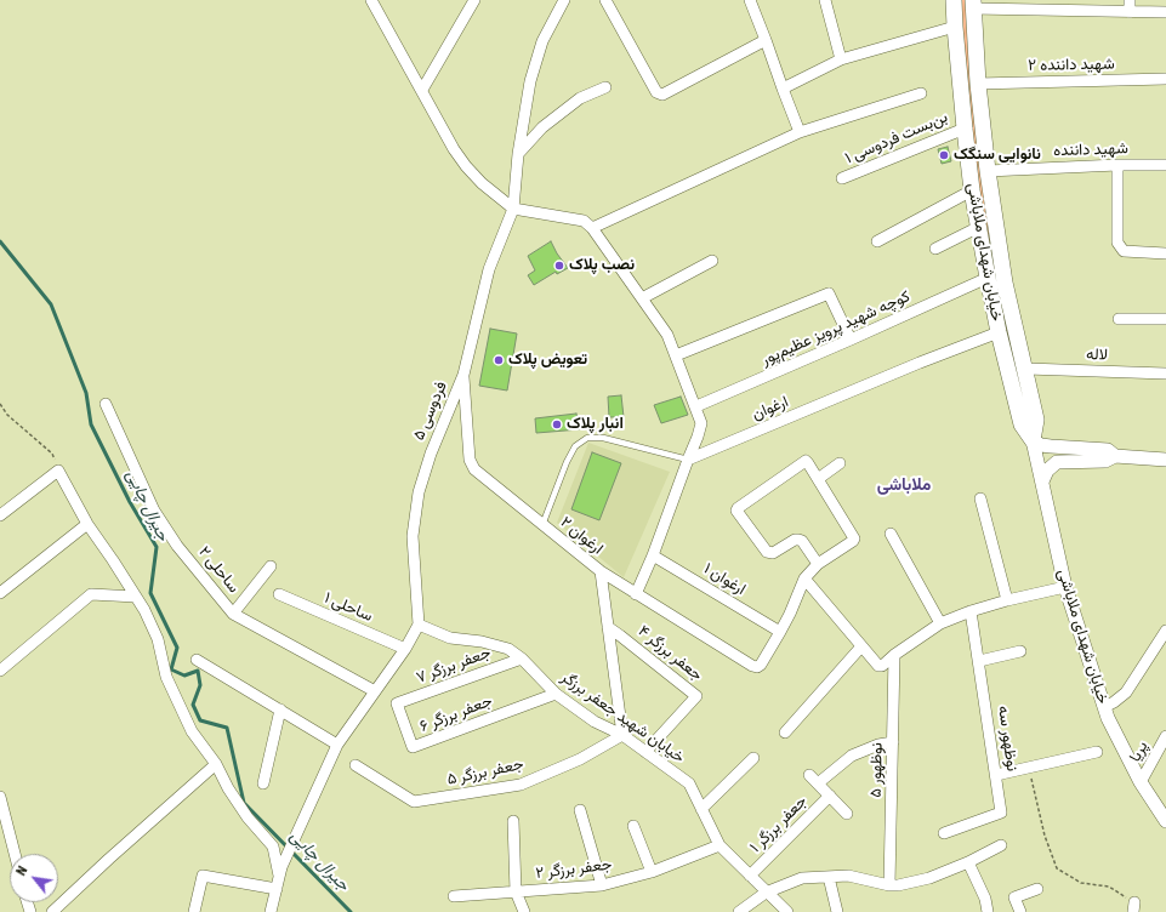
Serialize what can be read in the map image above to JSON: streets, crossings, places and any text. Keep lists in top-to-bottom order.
{
  "streets": {
    "main road": ["خیابان شهدای ملاباشی"],
    "street": [
      "شهید داننده ۲",
      "بن‌بست فردوسی ۱",
      "شهید داننده",
      "کوچه شهید پرویز عظیم‌پور",
      "لاله",
      "ارغوان",
      "فردوسی ۵",
      "ارغوان ۲",
      "ساحلی ۲",
      "ارغوان ۱",
      "ساحلی ۱",
      "جعفر برزگر ۴",
      "جعفر برزگر ۷",
      "جعفر برزگر ۶",
      "خیابان شهید جعفر برزگر",
      "نوظهور سه",
      "پریا",
      "نوظهور ۵",
      "جعفر برزگر ۵",
      "جعفر برزگر ۱",
      "جعفر برزگر ۲"
    ]
  },
  "crossings": [
    ["شهید داننده ۲", "خیابان شهدای ملاباشی"],
    ["بن‌بست فردوسی ۱", "خیابان شهدای ملاباشی"],
    ["شهید داننده", "خیابان شهدای ملاباشی"],
    ["خیابان شهدای ملاباشی", "کوچه شهید پرویز عظیم‌پور"],
    ["خیابان شهدای ملاباشی", "لاله"],
    ["خیابان شهدای ملاباشی", "ارغوان"],
    ["خیابان شهدای ملاباشی", "پریا"],
    ["فردوسی ۵", "ارغوان ۲"],
    ["فردوسی ۵", "خیابان شهید جعفر برزگر"],
    ["ارغوان ۲", "ارغوان ۱"],
    ["جعفر برزگر ۴", "خیابان شهید جعفر برزگر"],
    ["جعفر برزگر ۷", "جعفر برزگر ۶"],
    ["جعفر برزگر ۷", "خیابان شهید جعفر برزگر"],
    ["جعفر برزگر ۶", "خیابان شهید جعفر برزگر"],
    ["خیابان شهید جعفر برزگر", "جعفر برزگر ۵"],
    ["خیابان شهید جعفر برزگر", "جعفر برزگر ۱"],
    ["خیابان شهید جعفر برزگر", "جعفر برزگر ۲"]
  ],
  "districts": ["ملاباشی"],
  "water": ["جیرال چایی"],
  "places": [
    "نانوایی سنگک",
    "نصب پلاک",
    "تعویض پلاک",
    "انبار پلاک"
  ],
  "north": "top left"
}
